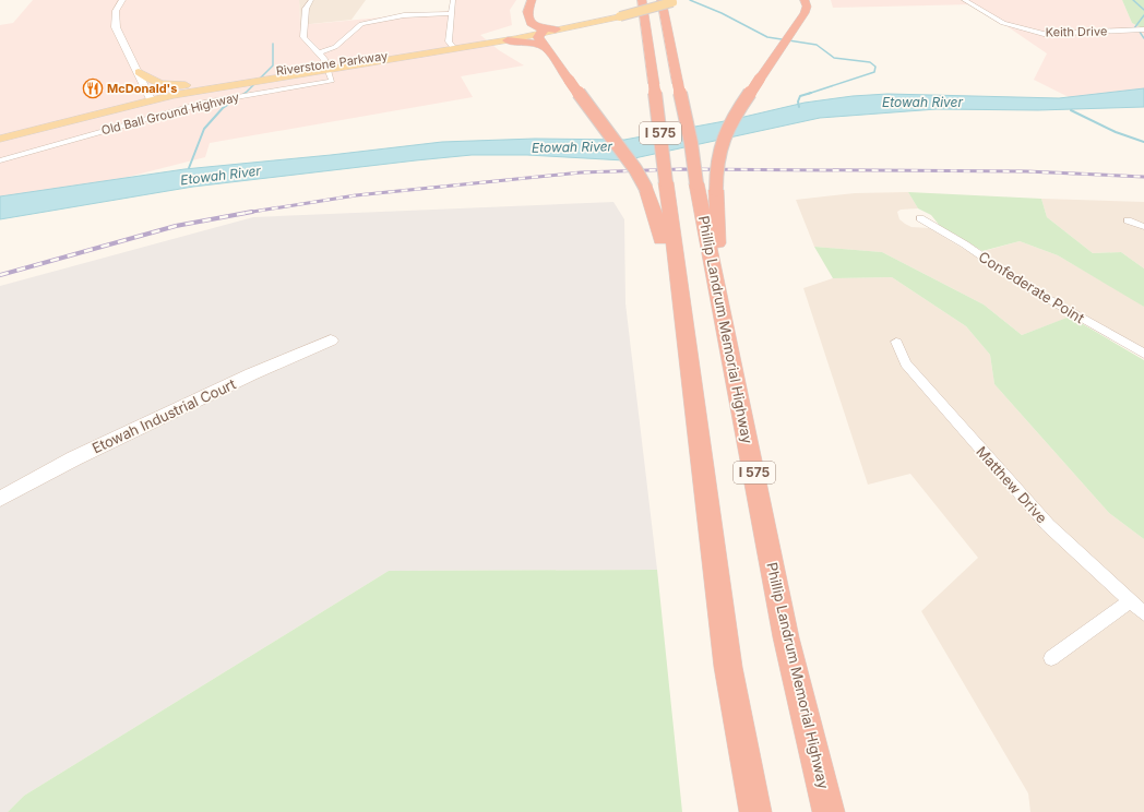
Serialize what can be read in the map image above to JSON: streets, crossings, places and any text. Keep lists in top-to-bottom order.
{
  "streets": {
    "highway": ["I 575", "Phillip Landrum Memorial Highway"],
    "main road": ["Riverstone Parkway", "Etowah Industrial Court"],
    "street": [
      "Keith Drive",
      "Old Ball Ground Highway",
      "Confederate Point",
      "Matthew Drive"
    ]
  },
  "crossings": [
    ["Riverstone Parkway", "Old Ball Ground Highway"]
  ],
  "water": ["Etowah River"],
  "places": {
    "restaurant": ["McDonald's"]
  }
}
